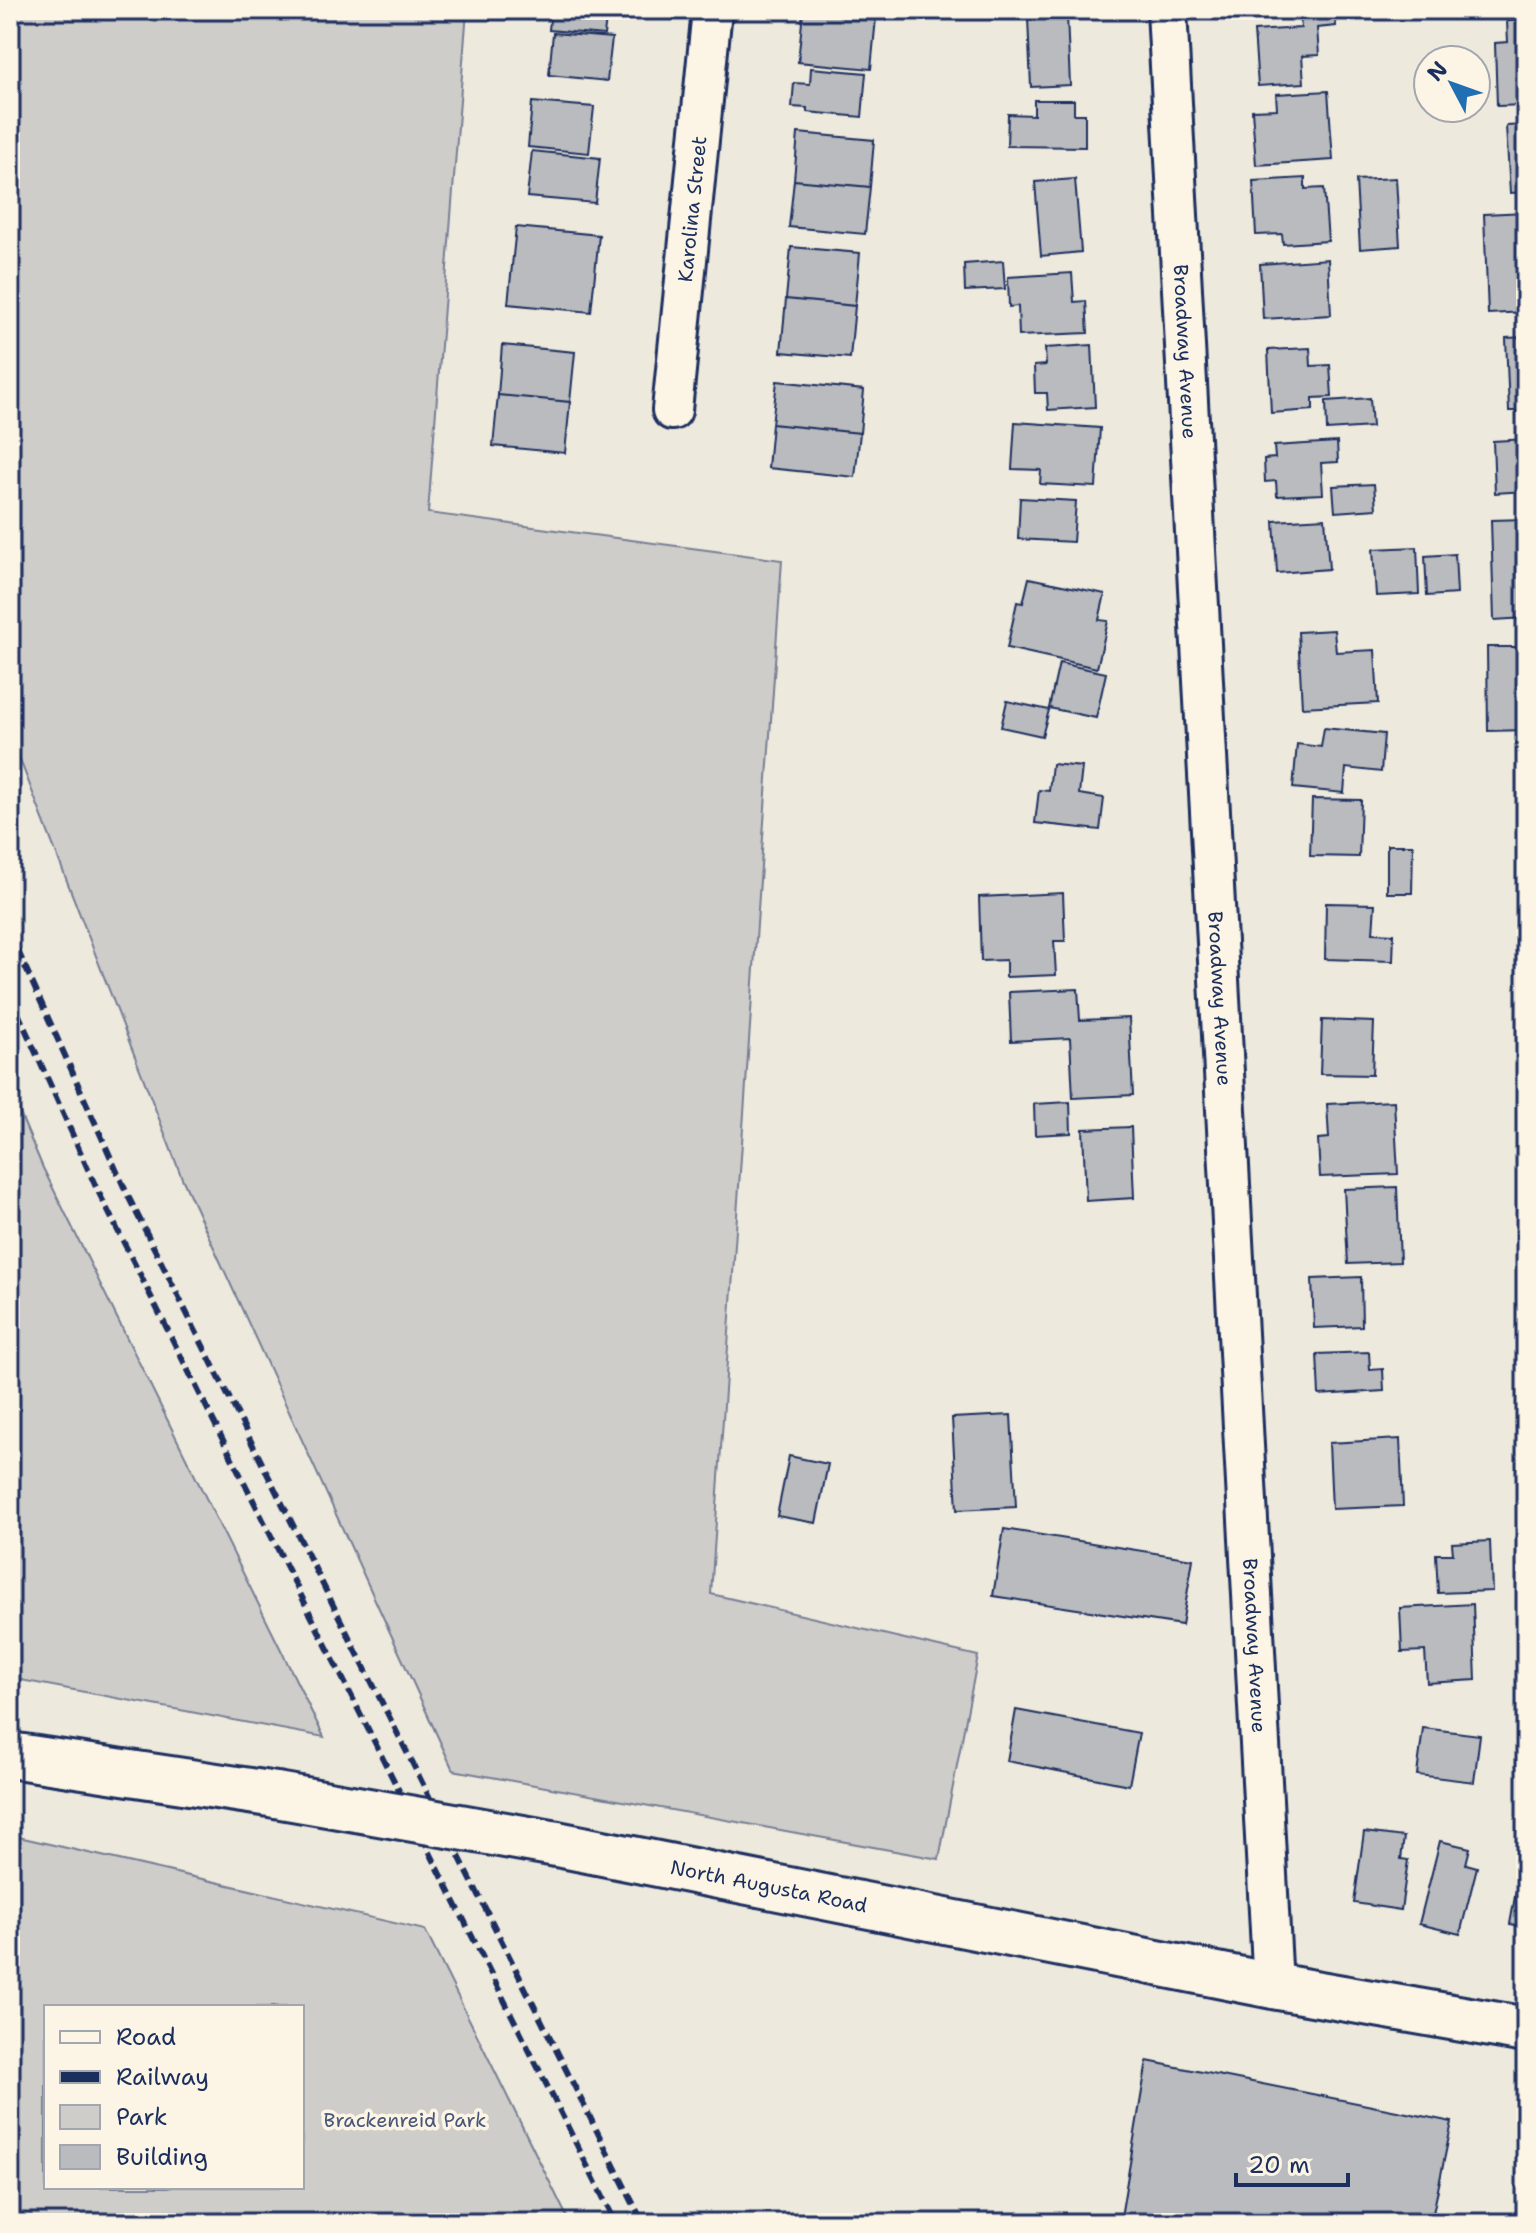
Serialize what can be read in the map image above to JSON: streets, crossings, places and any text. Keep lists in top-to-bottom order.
{
  "streets": {
    "main road": ["North Augusta Road"],
    "street": ["Karolina Street", "Broadway Avenue"]
  },
  "crossings": [
    ["Broadway Avenue", "North Augusta Road"]
  ],
  "parks": ["Brackenreid Park"],
  "legend": [
    "Road",
    "Railway",
    "Park",
    "Building"
  ],
  "scale_bar": "20 m",
  "north": "top left"
}
